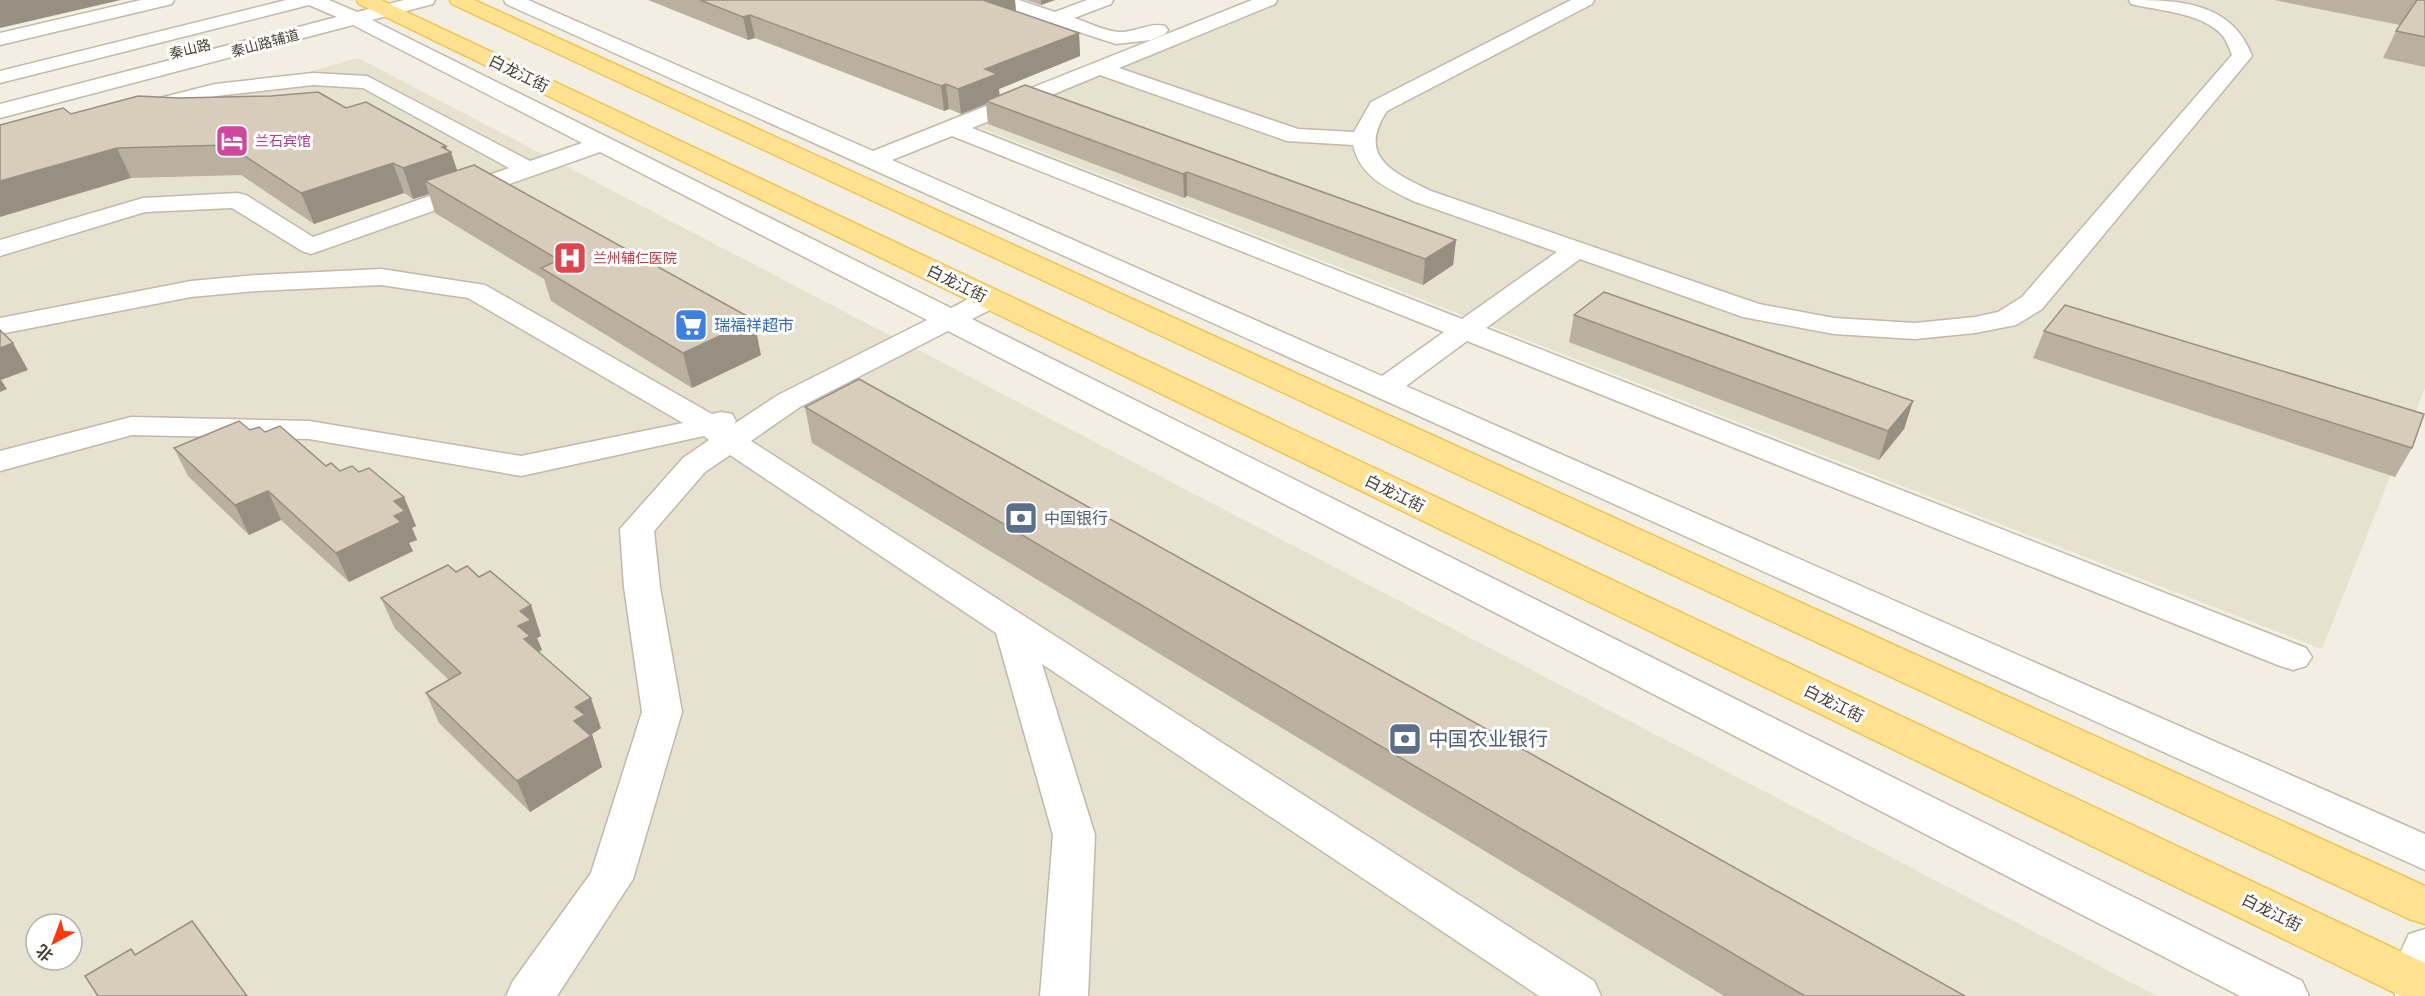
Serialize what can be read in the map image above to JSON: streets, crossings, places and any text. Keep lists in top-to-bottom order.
{
  "streets": {
    "main road": ["白龙江街"],
    "street": ["秦山路辅道", "秦山路"]
  },
  "crossings": [
    ["秦山路辅道", "秦山路"],
    ["秦山路辅道", "白龙江街"],
    ["秦山路", "白龙江街"]
  ],
  "places": {
    "hotel": ["兰石宾馆"],
    "hospital": ["兰州辅仁医院"],
    "supermarket": ["瑞福祥超市"],
    "bank": ["中国银行", "中国农业银行"]
  },
  "north": "bottom left"
}
